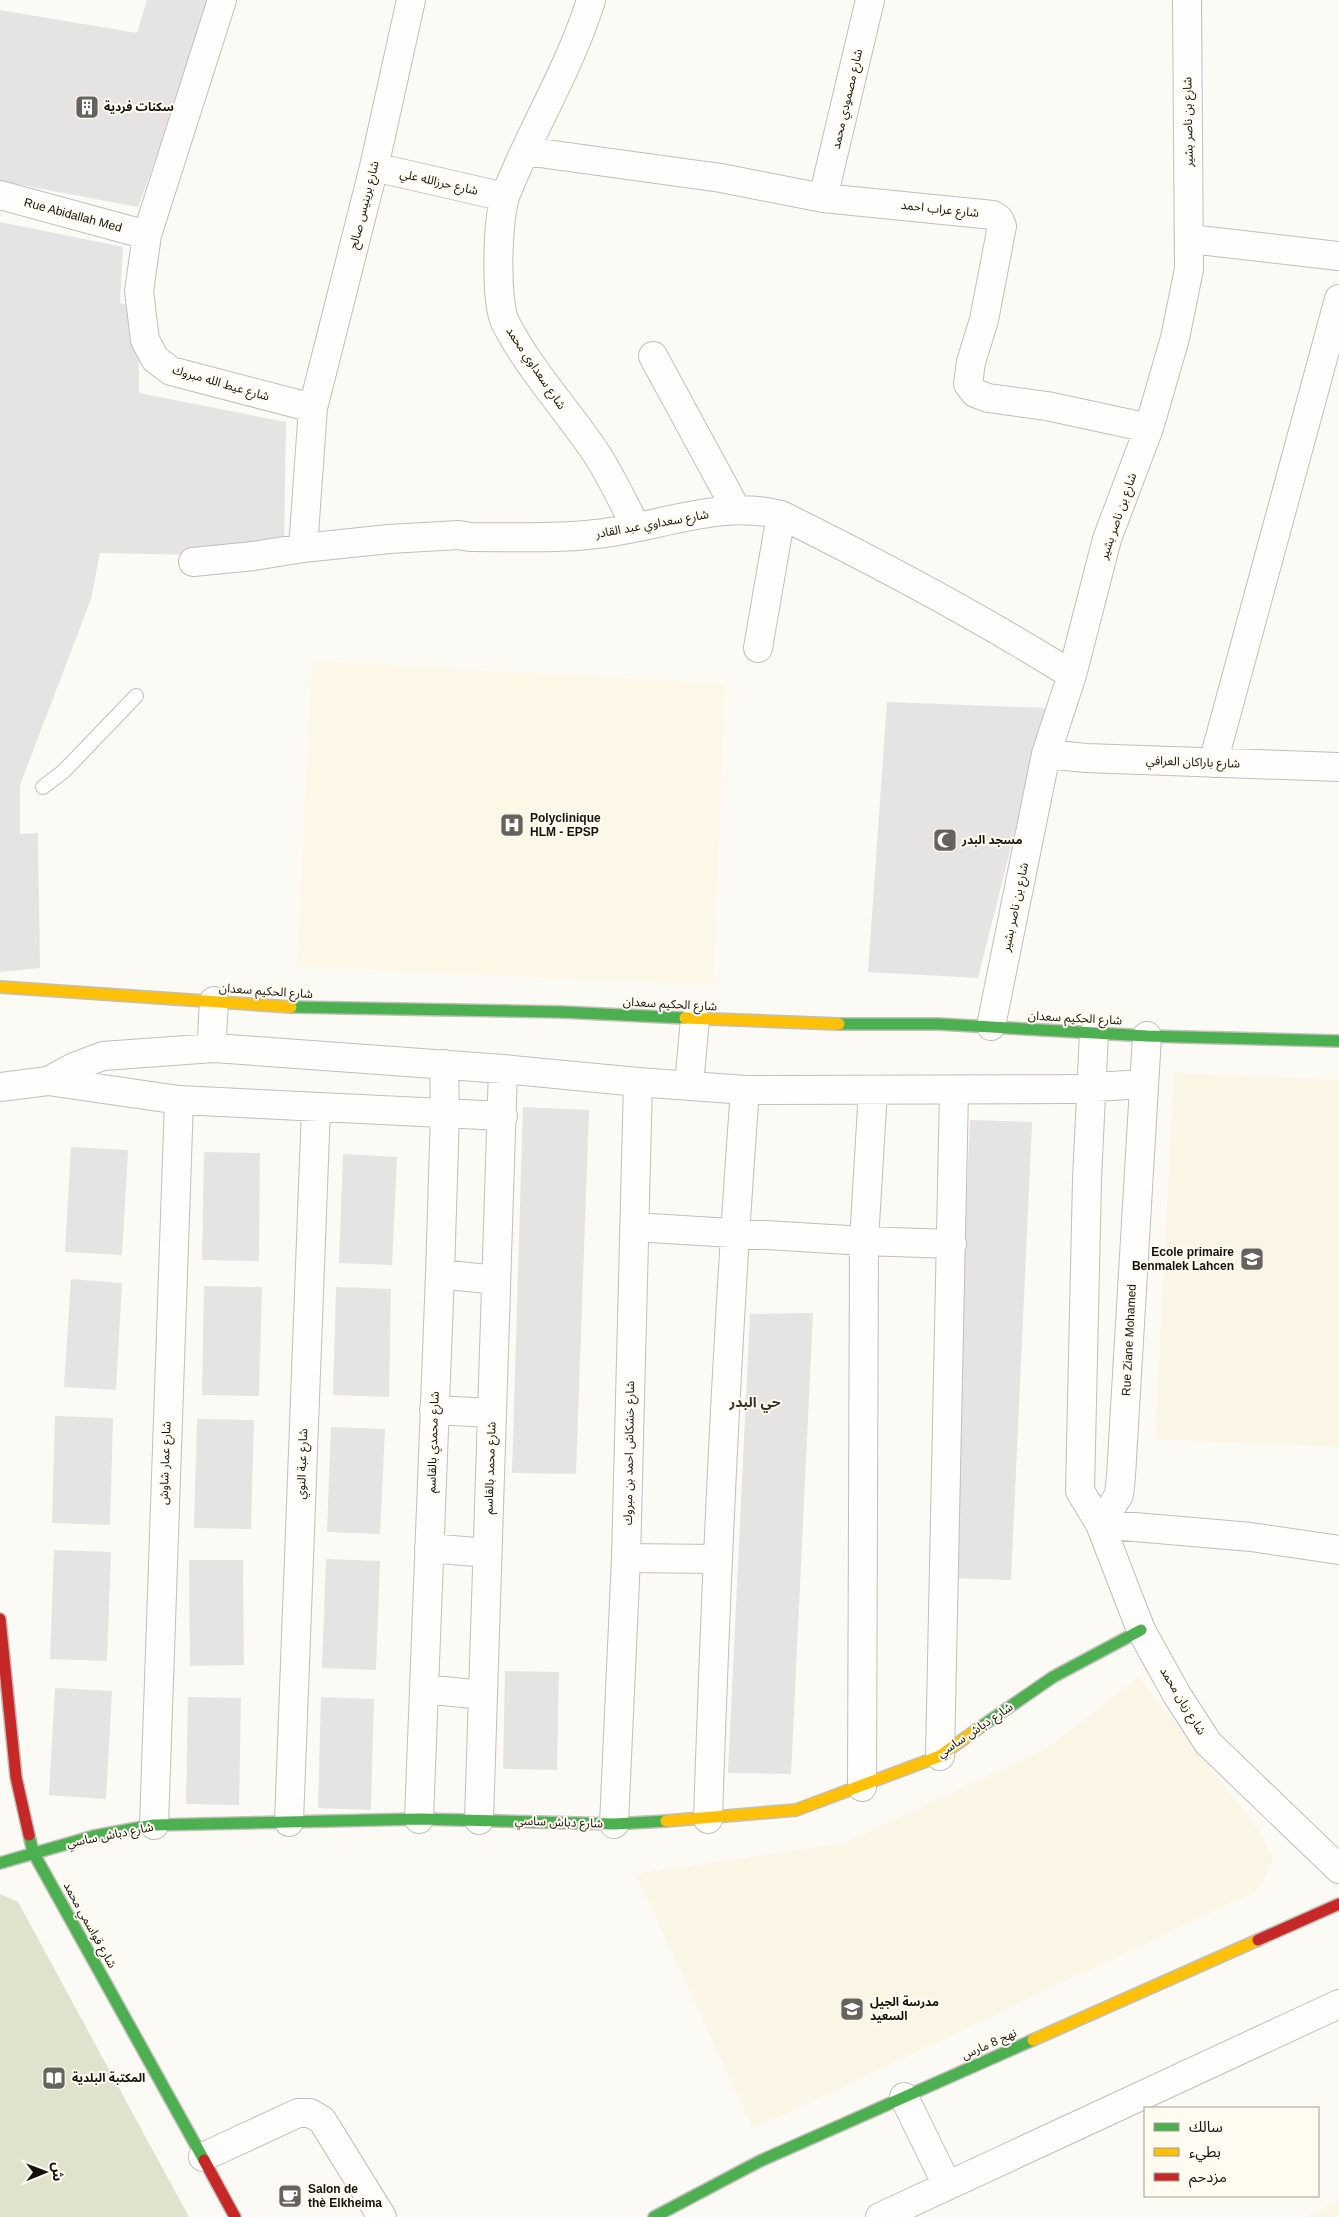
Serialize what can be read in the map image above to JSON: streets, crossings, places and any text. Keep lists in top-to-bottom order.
{
  "streets": {
    "street": [
      "شارع مصمودي محمد",
      "شارع بن ناصر بشير",
      "شارع حرزالله علي",
      "شارع برينيس صالح",
      "شارع عراب احمد",
      "Rue Abidallah Med",
      "شارع سعداوي محمد",
      "شارع عيط الله مبروك",
      "شارع سعداوي عبد القادر",
      "شارع باراكان العرافي",
      "شارع الحكيم سعدان",
      "Rue Ziane Mohamed",
      "شارع محمدي بالقاسم",
      "شارع خشكاش احمد بن مبروك",
      "شارع عمار شاوش",
      "شارع عبة النوي",
      "شارع محمد بالقاسم",
      "شارع زيان محمد",
      "شارع دباش ساسي",
      "شارع قواسمي محمد",
      "نهج 8 مارس"
    ]
  },
  "crossings": [
    ["شارع مصمودي محمد", "شارع عراب احمد"],
    ["شارع بن ناصر بشير", "شارع عراب احمد"],
    ["شارع بن ناصر بشير", "شارع سعداوي عبد القادر"],
    ["شارع بن ناصر بشير", "شارع باراكان العرافي"],
    ["شارع بن ناصر بشير", "شارع الحكيم سعدان"],
    ["شارع حرزالله علي", "شارع برينيس صالح"],
    ["شارع حرزالله علي", "شارع سعداوي محمد"],
    ["شارع برينيس صالح", "شارع عيط الله مبروك"],
    ["شارع عراب احمد", "شارع سعداوي محمد"],
    ["Rue Abidallah Med", "شارع عيط الله مبروك"],
    ["شارع سعداوي محمد", "شارع سعداوي عبد القادر"],
    ["شارع الحكيم سعدان", "Rue Ziane Mohamed"],
    ["شارع الحكيم سعدان", "شارع زيان محمد"],
    ["Rue Ziane Mohamed", "شارع زيان محمد"],
    ["شارع محمدي بالقاسم", "شارع دباش ساسي"],
    ["شارع خشكاش احمد بن مبروك", "شارع دباش ساسي"],
    ["شارع عمار شاوش", "شارع دباش ساسي"],
    ["شارع عبة النوي", "شارع دباش ساسي"],
    ["شارع محمد بالقاسم", "شارع دباش ساسي"],
    ["شارع زيان محمد", "شارع دباش ساسي"],
    ["شارع دباش ساسي", "شارع قواسمي محمد"]
  ],
  "districts": ["حي البدر"],
  "places": {
    "building": ["سكنات فردية"],
    "hospital": ["Polyclinique HLM - EPSP"],
    "mosque": ["مسجد البدر"],
    "school or university": ["Ecole primaire Benmalek Lahcen", "مدرسة الجيل السعيد"],
    "library": ["المكتبة البلدية"],
    "cafe": ["Salon de thè Elkheima"]
  },
  "legend": ["سالك", "بطيء", "مزدحم"],
  "north": "right"
}
